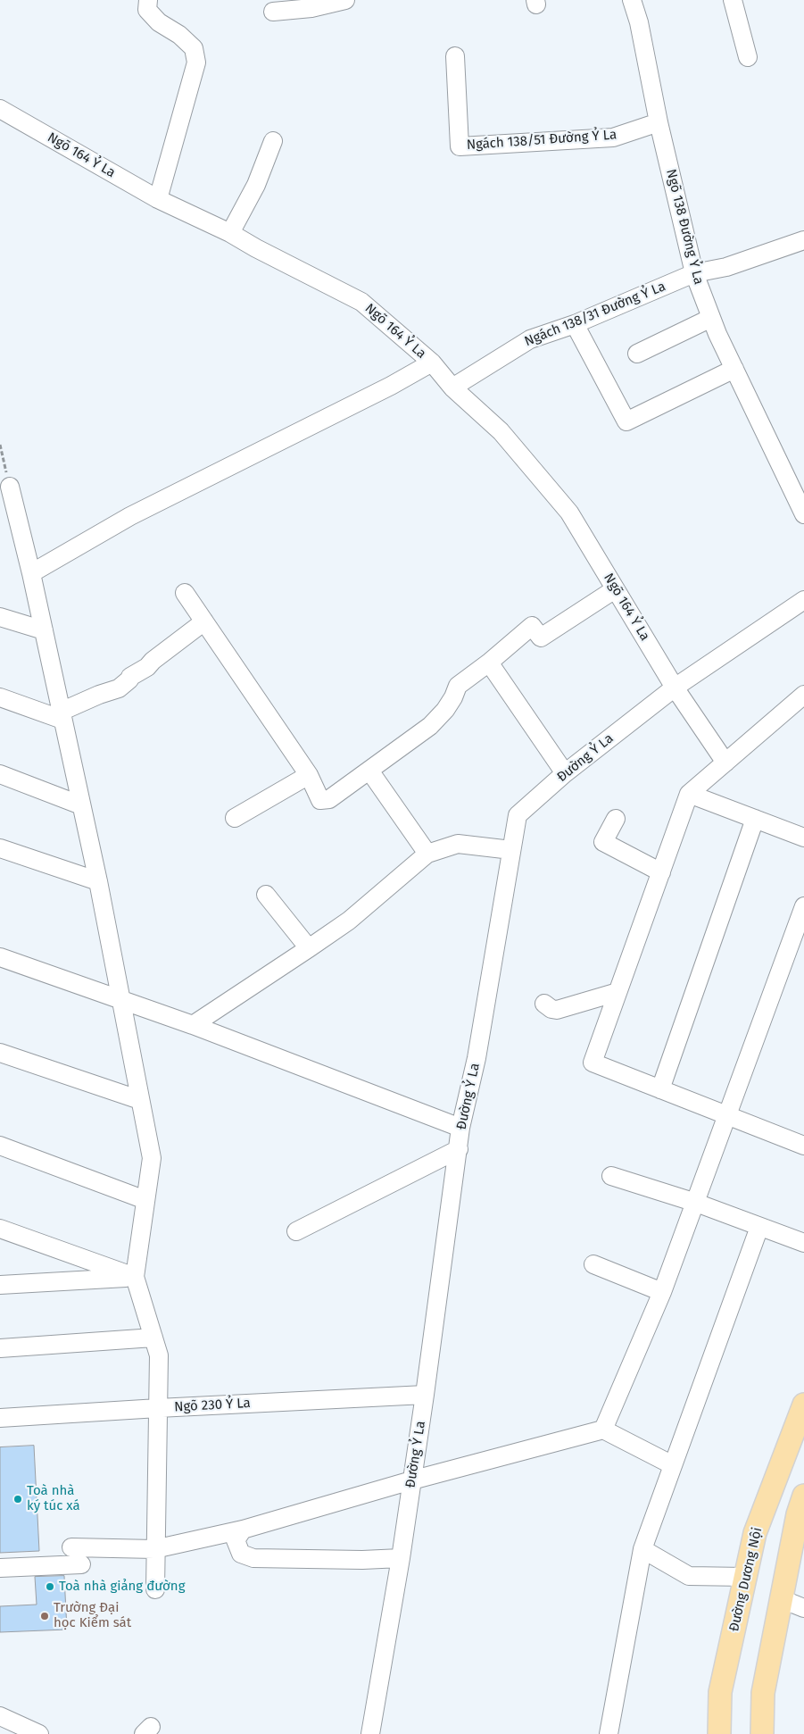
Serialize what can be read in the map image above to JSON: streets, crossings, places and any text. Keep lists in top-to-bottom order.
{
  "streets": {
    "main road": ["Đường Dương Nội"],
    "street": [
      "Ngách 138/51 Đường Ỷ La",
      "Ngõ 164 Ỷ La",
      "Ngõ 138 Đường Ỷ La",
      "Ngách 138/31 Đường Ỷ La",
      "Đường Ỷ La",
      "Ngõ 230 Ỷ La"
    ]
  },
  "crossings": [
    ["Ngách 138/51 Đường Ỷ La", "Ngõ 138 Đường Ỷ La"],
    ["Ngõ 164 Ỷ La", "Ngách 138/31 Đường Ỷ La"],
    ["Ngõ 164 Ỷ La", "Đường Ỷ La"],
    ["Ngõ 138 Đường Ỷ La", "Ngách 138/31 Đường Ỷ La"],
    ["Đường Ỷ La", "Ngõ 230 Ỷ La"]
  ],
  "places": ["Toà nhà ký túc xá", "Toà nhà giảng đường", "Trường Đại học Kiểm sát"]
}
